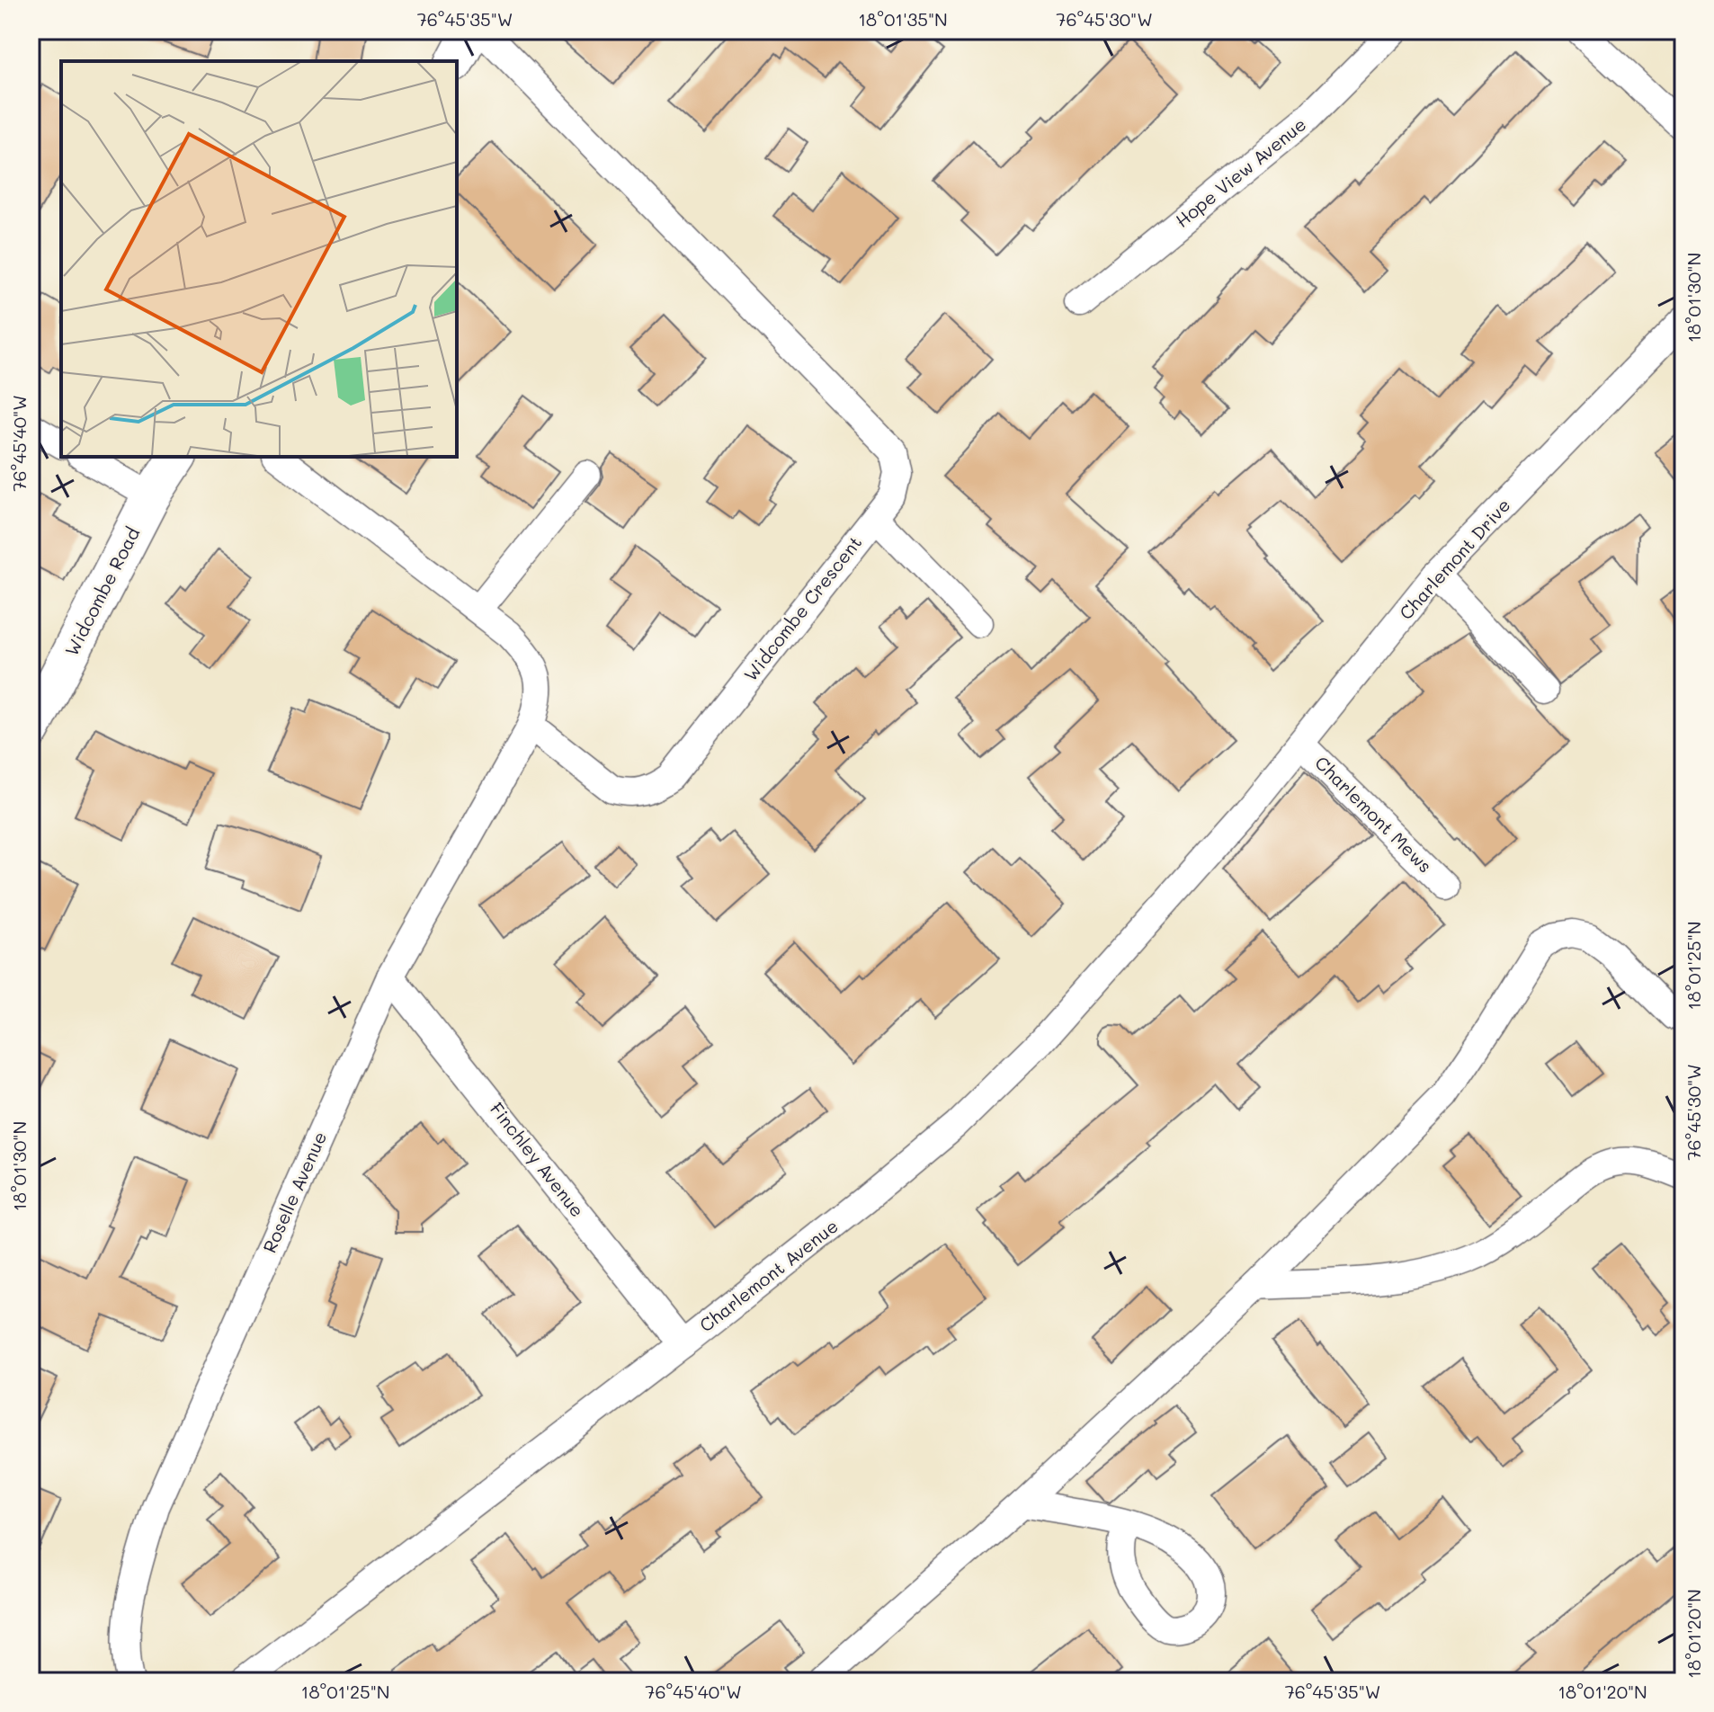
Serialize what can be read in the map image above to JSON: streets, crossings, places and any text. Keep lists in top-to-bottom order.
{
  "streets": {
    "street": [
      "Hope View Avenue",
      "Charlemont Drive",
      "Widcombe Road",
      "Widcombe Crescent",
      "Charlemont Mews",
      "Finchley Avenue",
      "Roselle Avenue",
      "Charlemont Avenue"
    ]
  },
  "crossings": [
    ["Charlemont Drive", "Charlemont Mews"],
    ["Charlemont Drive", "Charlemont Avenue"],
    ["Widcombe Crescent", "Roselle Avenue"],
    ["Finchley Avenue", "Roselle Avenue"],
    ["Finchley Avenue", "Charlemont Avenue"]
  ],
  "coordinates": [
    "76°45'35\"W",
    "18°01'35\"N",
    "76°45'30\"W",
    "18°01'30\"N",
    "76°45'40\"W",
    "18°01'25\"N",
    "18°01'20\"N"
  ]
}
